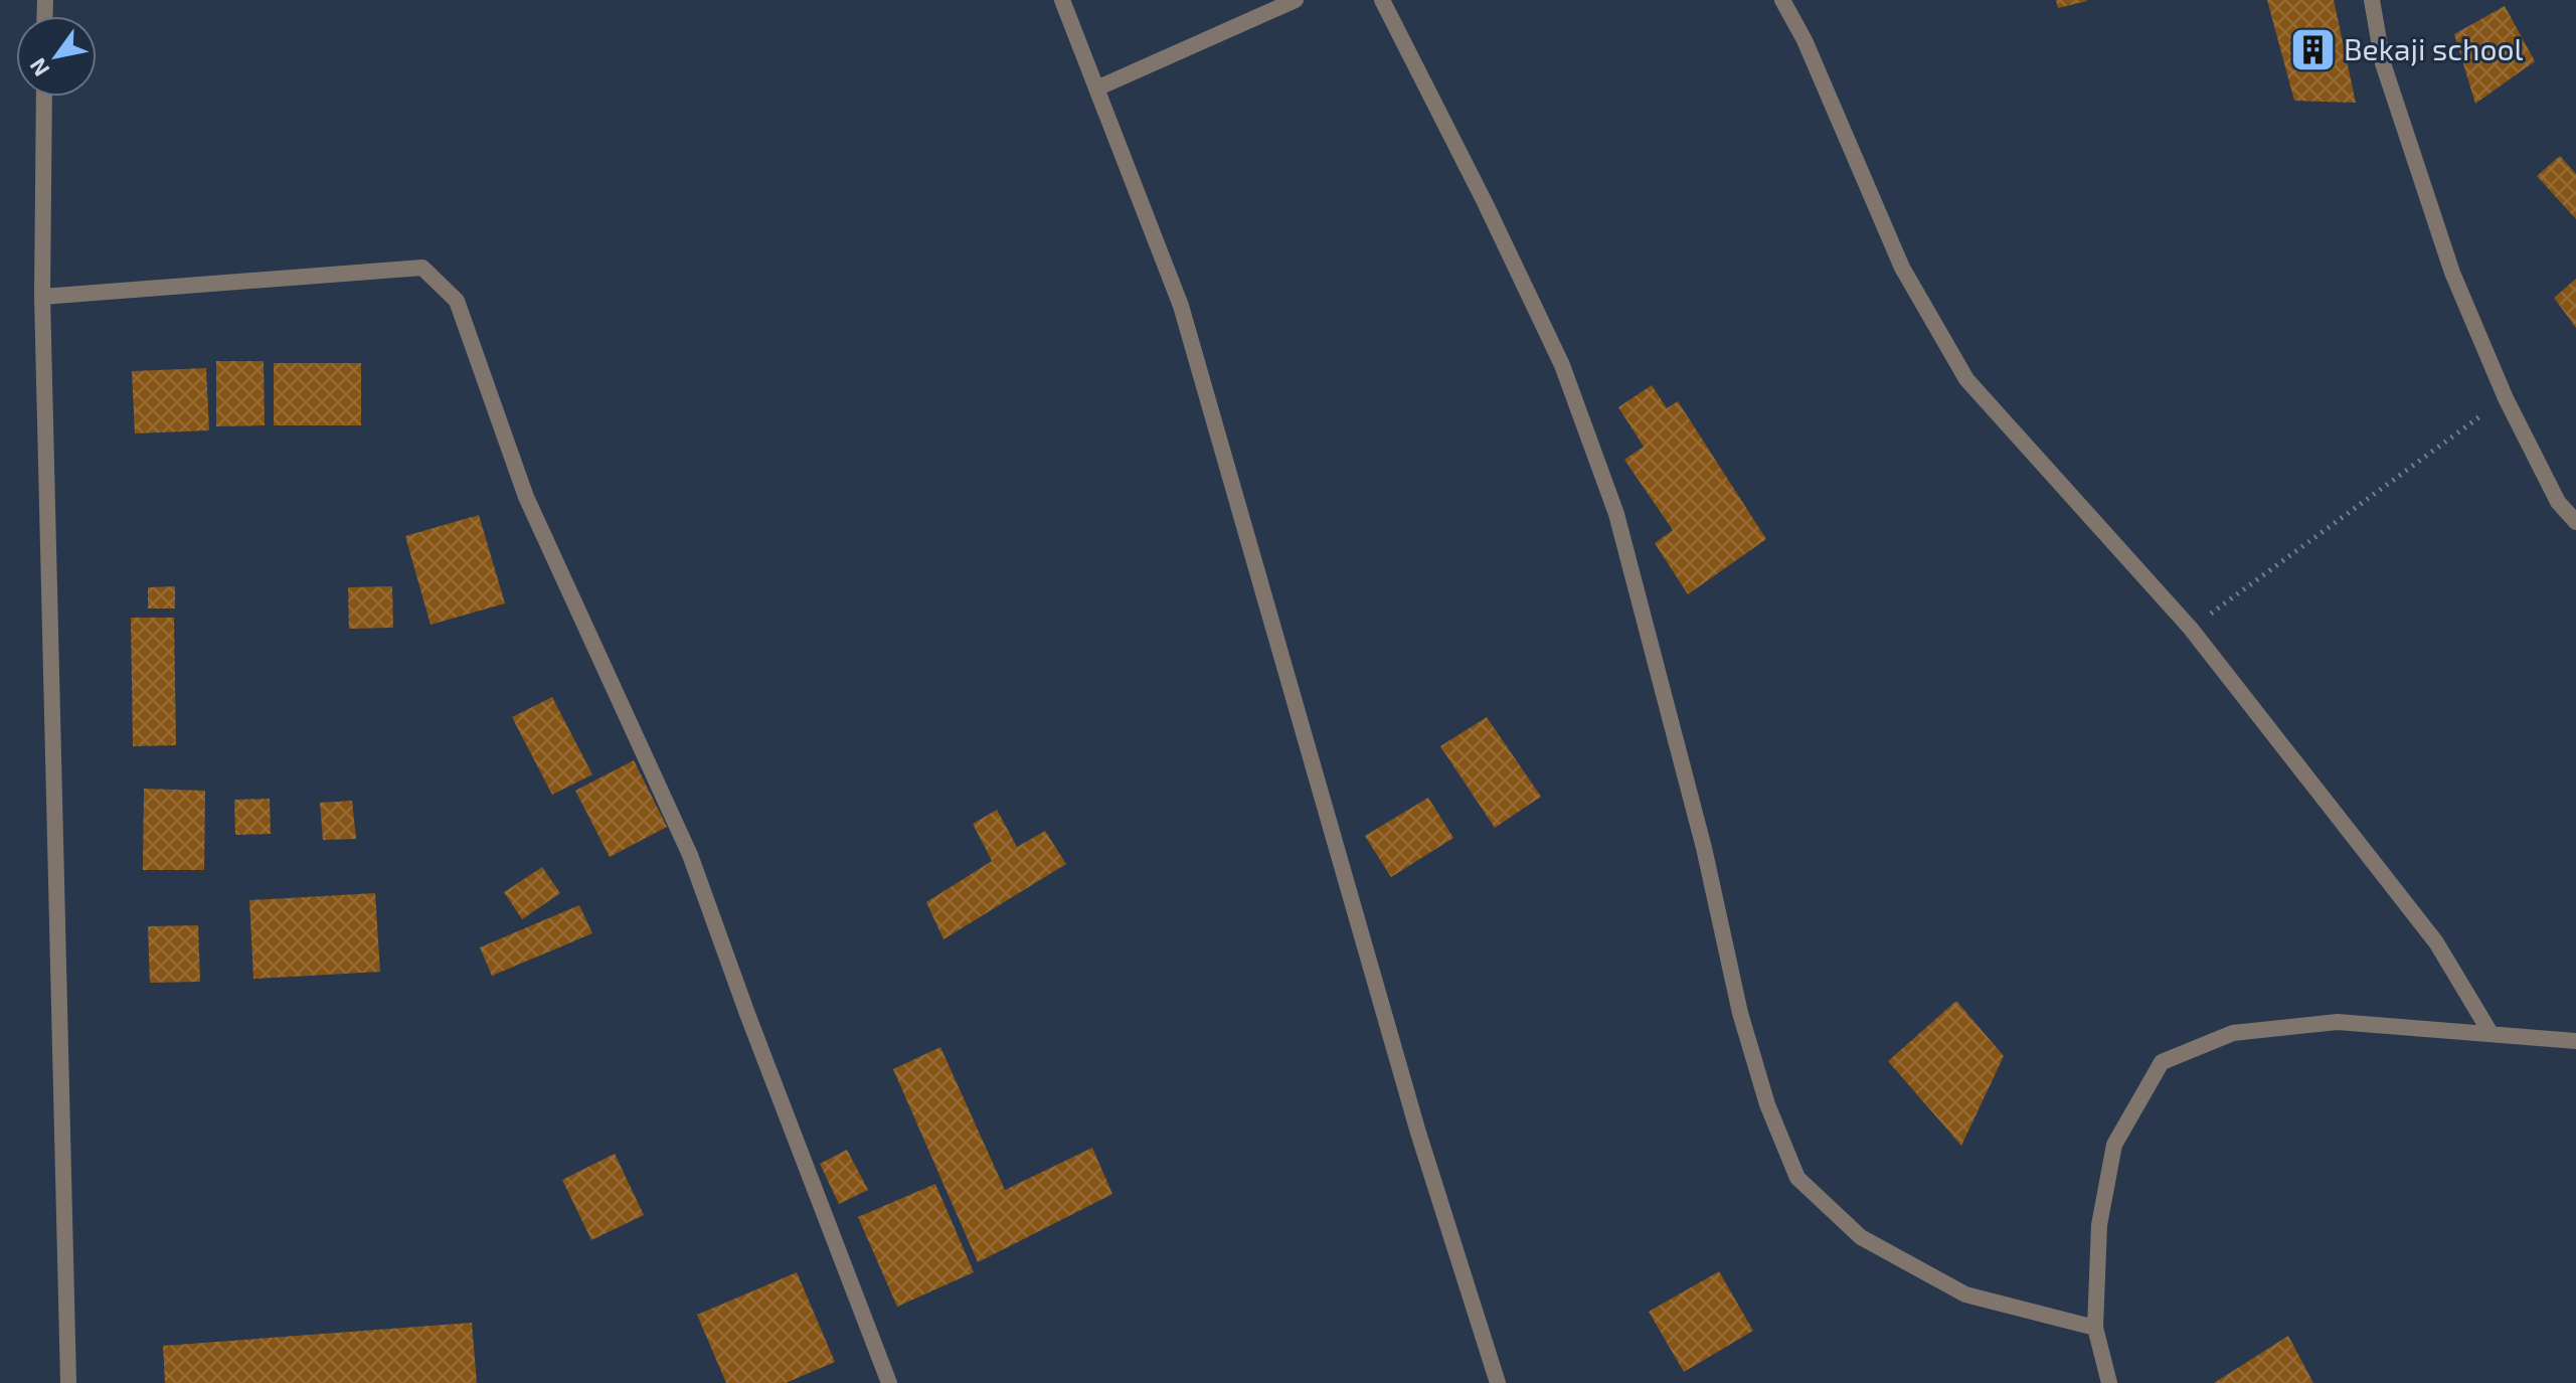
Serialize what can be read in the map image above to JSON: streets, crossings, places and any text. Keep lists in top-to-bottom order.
{
  "places": {
    "building": ["Bekaji school"]
  },
  "north": "bottom left"
}
